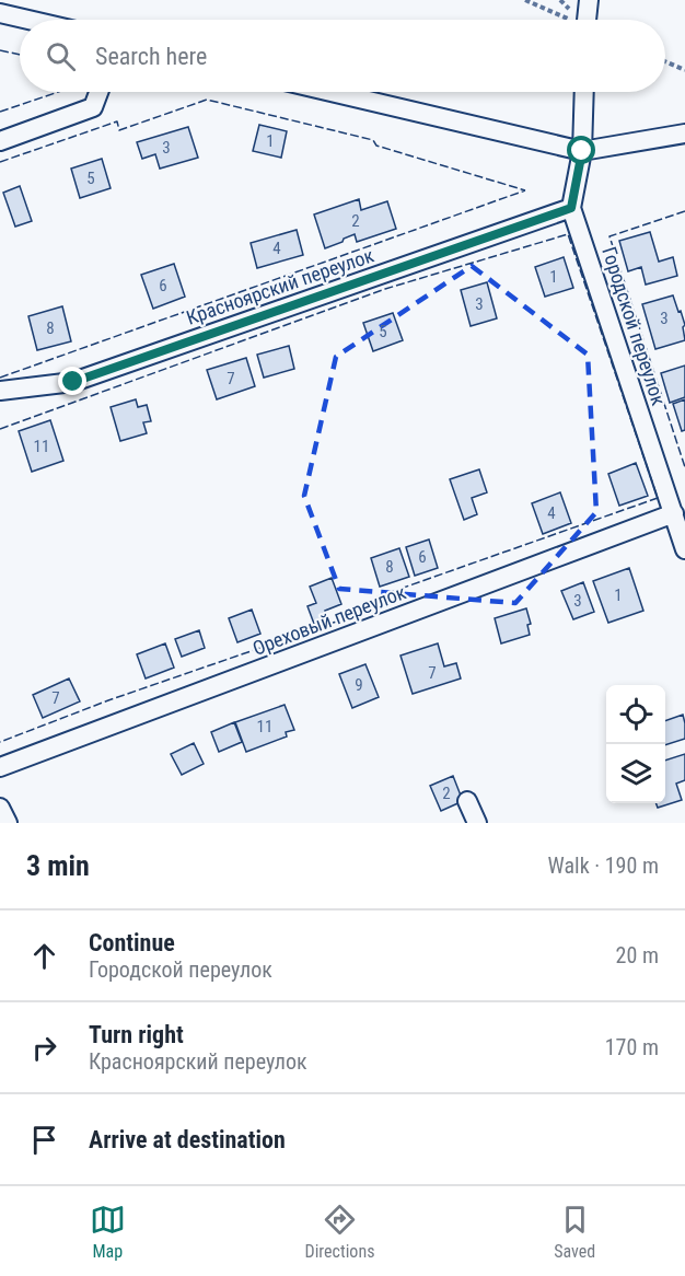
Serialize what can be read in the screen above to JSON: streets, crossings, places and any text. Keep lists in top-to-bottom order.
{
  "streets": {
    "street": ["Красноярский переулок", "Городской переулок", "Ореховый переулок"]
  },
  "crossings": [
    ["Красноярский переулок", "Городской переулок"],
    ["Городской переулок", "Ореховый переулок"]
  ],
  "house_numbers": [
    "1",
    "3",
    "5",
    "2",
    "4",
    "1",
    "6",
    "3",
    "3",
    "8",
    "5",
    "7",
    "11",
    "4",
    "6",
    "8",
    "1",
    "3",
    "7",
    "9",
    "7",
    "11",
    "2"
  ],
  "page": {
    "search": "Search here",
    "heading": ["3 min", "Walk · 190 m"],
    "list": [
      ["Continue", "Городской переулок", "20 m"],
      ["Turn right", "Красноярский переулок", "170 m"],
      "Arrive at destination"
    ],
    "nav": ["Map", "Directions", "Saved"]
  }
}
